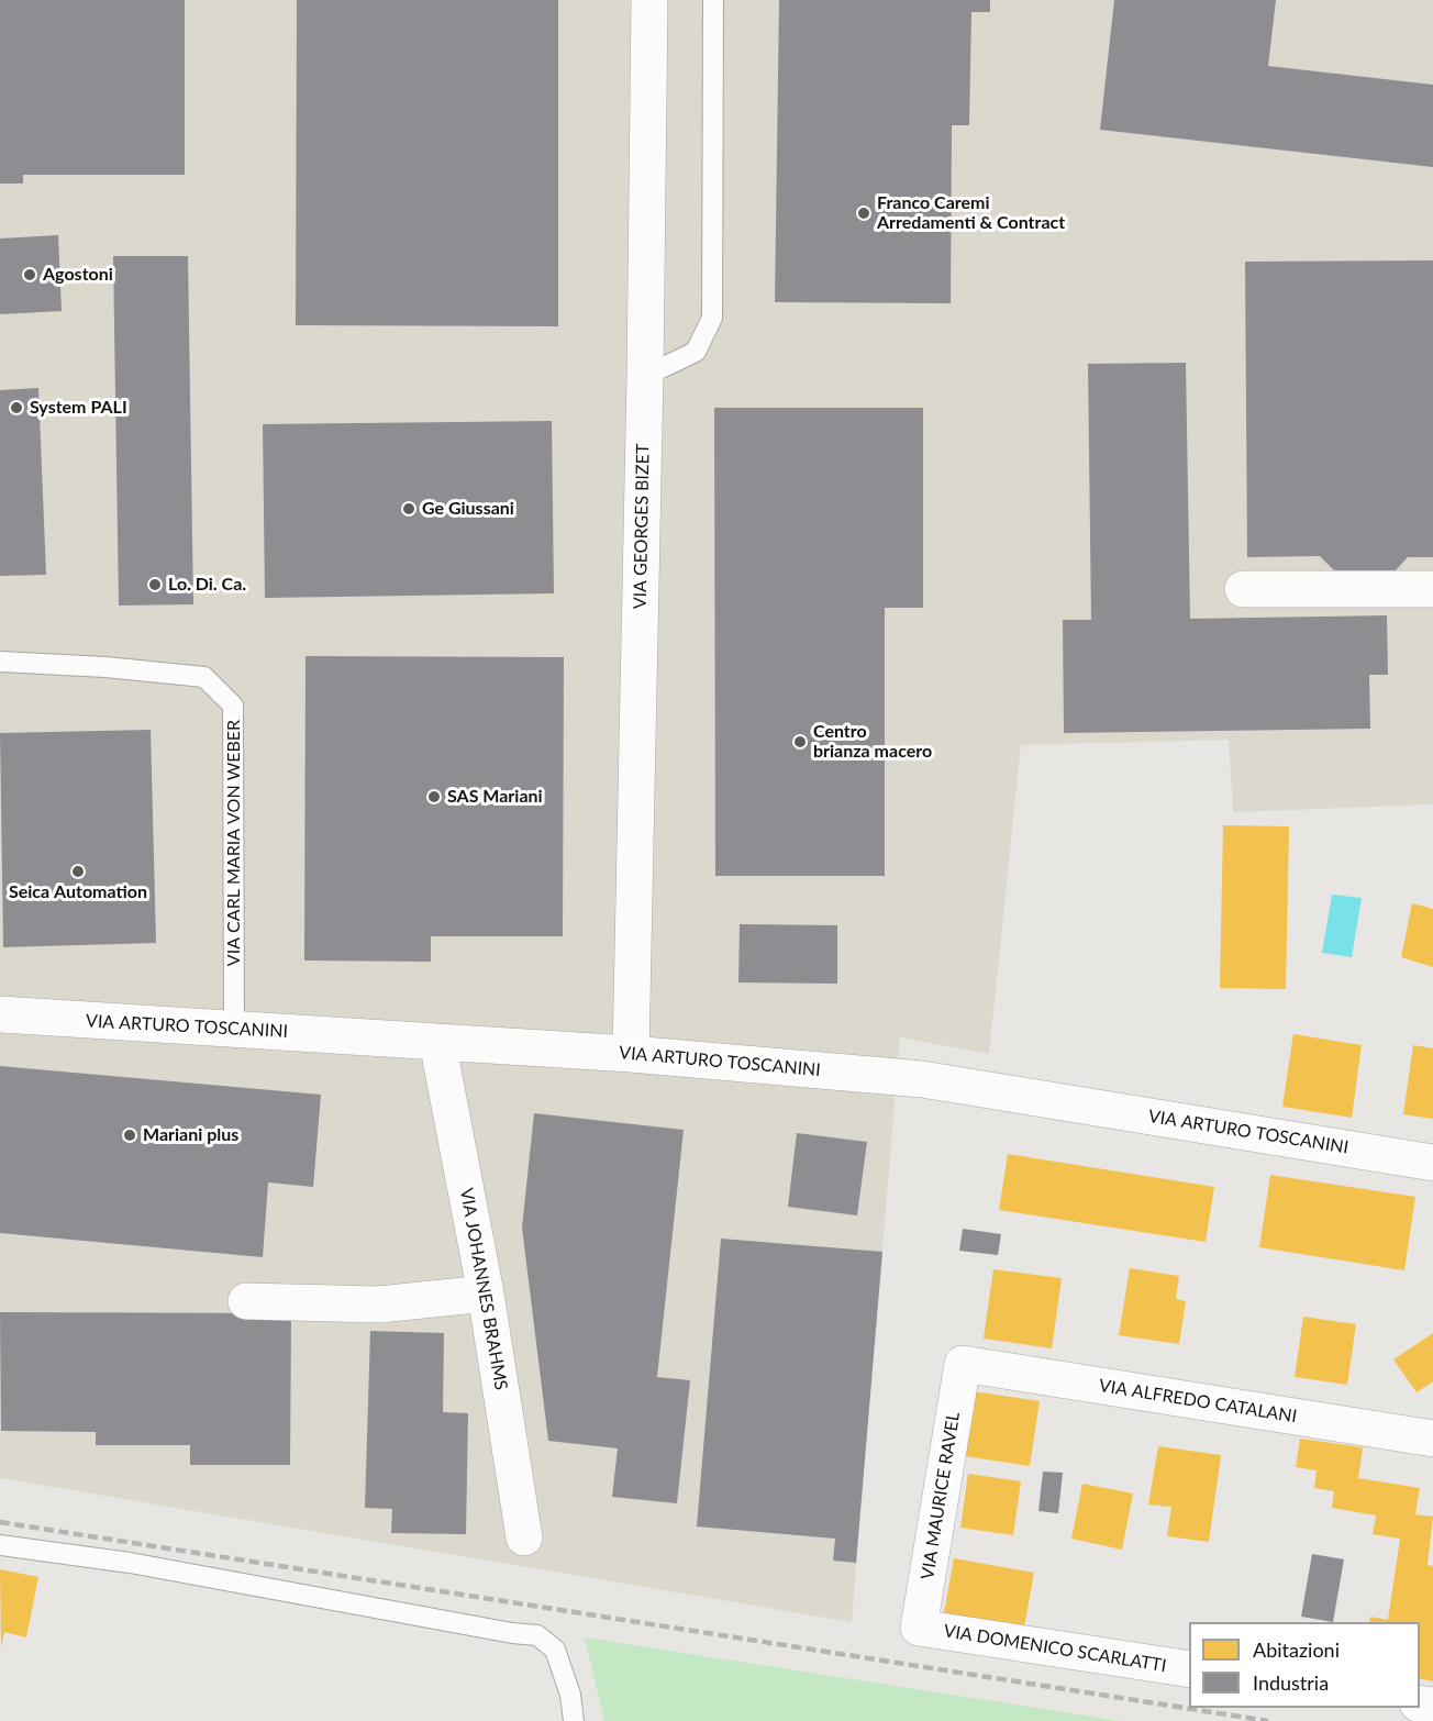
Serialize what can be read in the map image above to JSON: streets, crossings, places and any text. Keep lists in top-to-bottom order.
{
  "streets": {
    "street": [
      "VIA GEORGES BIZET",
      "VIA ARTURO TOSCANINI",
      "VIA JOHANNES BRAHMS",
      "VIA ALFREDO CATALANI",
      "VIA MAURICE RAVEL",
      "VIA DOMENICO SCARLATTI"
    ],
    "lane": ["VIA CARL MARIA VON WEBER"]
  },
  "crossings": [
    ["VIA GEORGES BIZET", "VIA ARTURO TOSCANINI"],
    ["VIA CARL MARIA VON WEBER", "VIA ARTURO TOSCANINI"],
    ["VIA ARTURO TOSCANINI", "VIA JOHANNES BRAHMS"],
    ["VIA ALFREDO CATALANI", "VIA MAURICE RAVEL"],
    ["VIA MAURICE RAVEL", "VIA DOMENICO SCARLATTI"]
  ],
  "places": [
    "Franco Caremi Arredamenti & Contract",
    "Agostoni",
    "System PALI",
    "Ge Giussani",
    "Lo. Di. Ca.",
    "Centro brianza macero",
    "SAS Mariani",
    "Seica Automation",
    "Mariani plus"
  ],
  "legend": ["Abitazioni", "Industria"]
}
